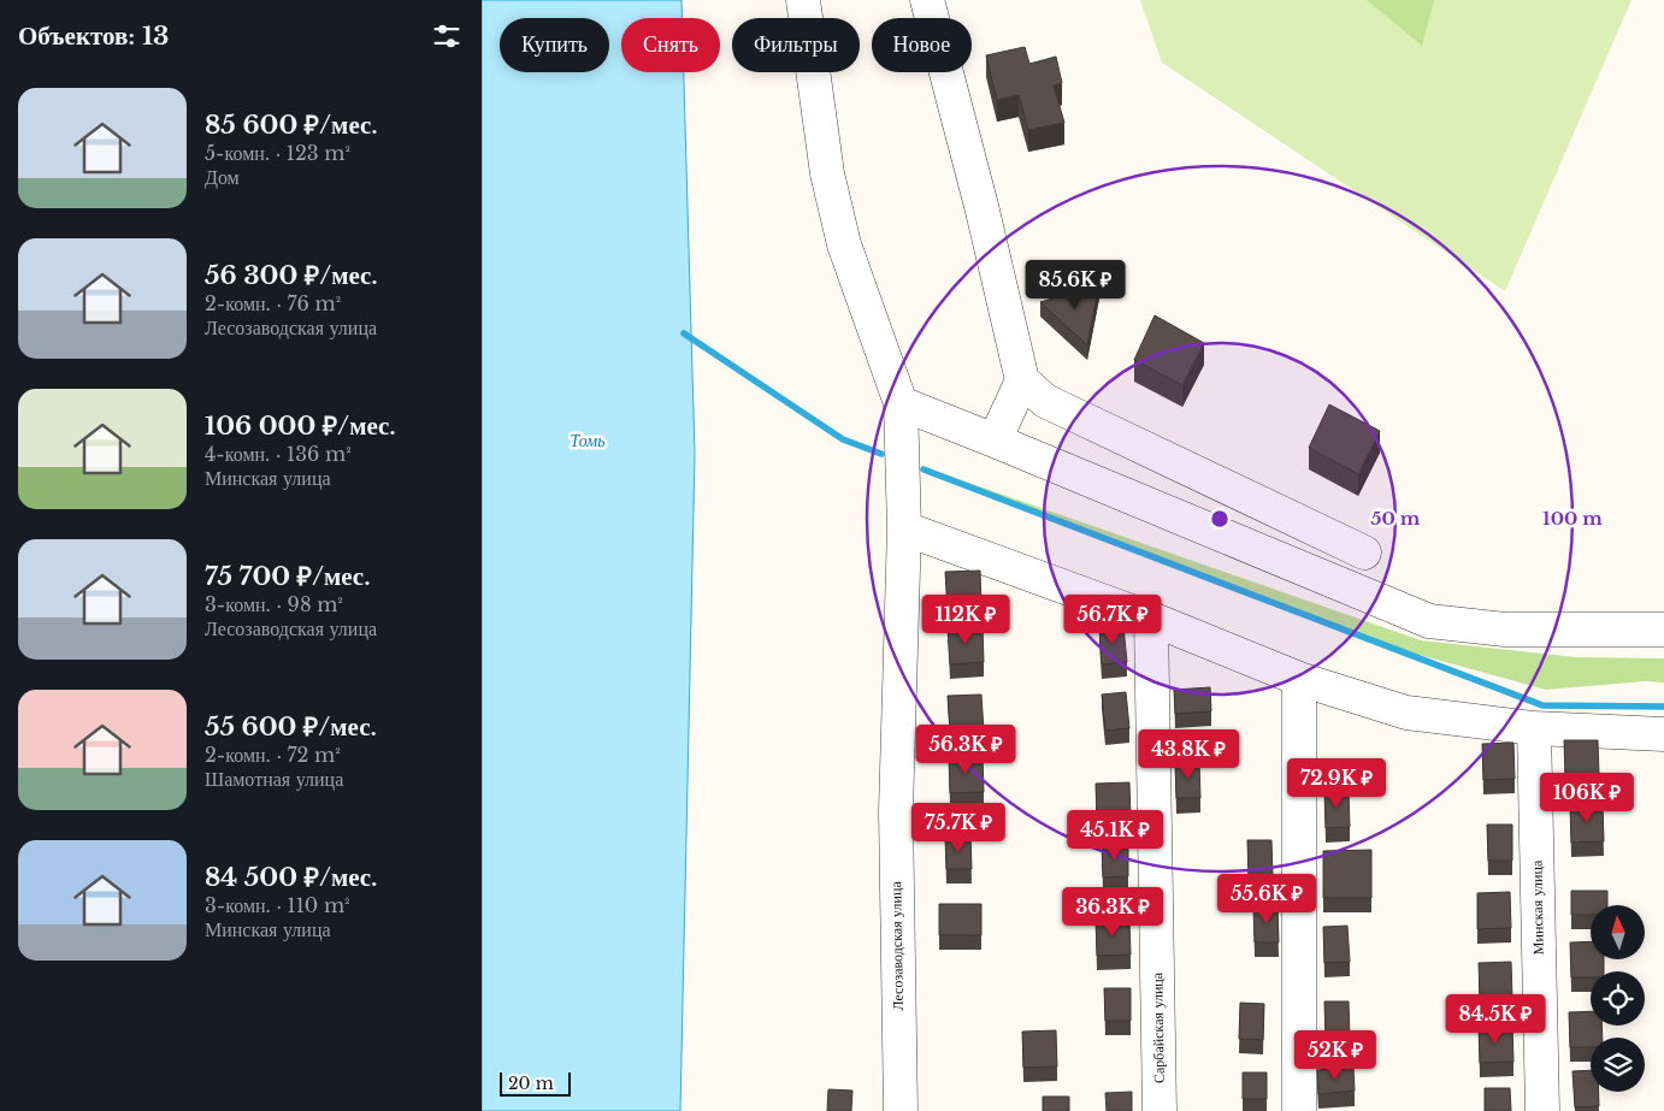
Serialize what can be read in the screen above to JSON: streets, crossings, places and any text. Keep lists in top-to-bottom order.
{
  "streets": {
    "street": ["Минская улица", "Лесозаводская улица", "Сарбайская улица"]
  },
  "water": ["Томь"],
  "scale_bar": "20 m",
  "north": "top",
  "page": {
    "heading": "Объектов: 13",
    "chip": [
      "Купить",
      "Снять",
      "Фильтры",
      "Новое"
    ],
    "list": [
      {
        "name": "85 600 ₽/мес.",
        "note": "5-комн. · 123 m² · Дом"
      },
      {
        "name": "56 300 ₽/мес.",
        "note": "2-комн. · 76 m² · Лесозаводская улица"
      },
      {
        "name": "106 000 ₽/мес.",
        "note": "4-комн. · 136 m² · Минская улица"
      },
      {
        "name": "75 700 ₽/мес.",
        "note": "3-комн. · 98 m² · Лесозаводская улица"
      },
      {
        "name": "55 600 ₽/мес.",
        "note": "2-комн. · 72 m² · Шамотная улица"
      },
      {
        "name": "84 500 ₽/мес.",
        "note": "3-комн. · 110 m² · Минская улица"
      }
    ],
    "price": [
      "85.6K ₽",
      "112K ₽",
      "56.7K ₽",
      "56.3K ₽",
      "43.8K ₽",
      "72.9K ₽",
      "106K ₽",
      "75.7K ₽",
      "45.1K ₽",
      "55.6K ₽",
      "36.3K ₽",
      "84.5K ₽",
      "52K ₽"
    ],
    "scale": "20 m"
  },
  "rings": ["50 m", "100 m"]
}
